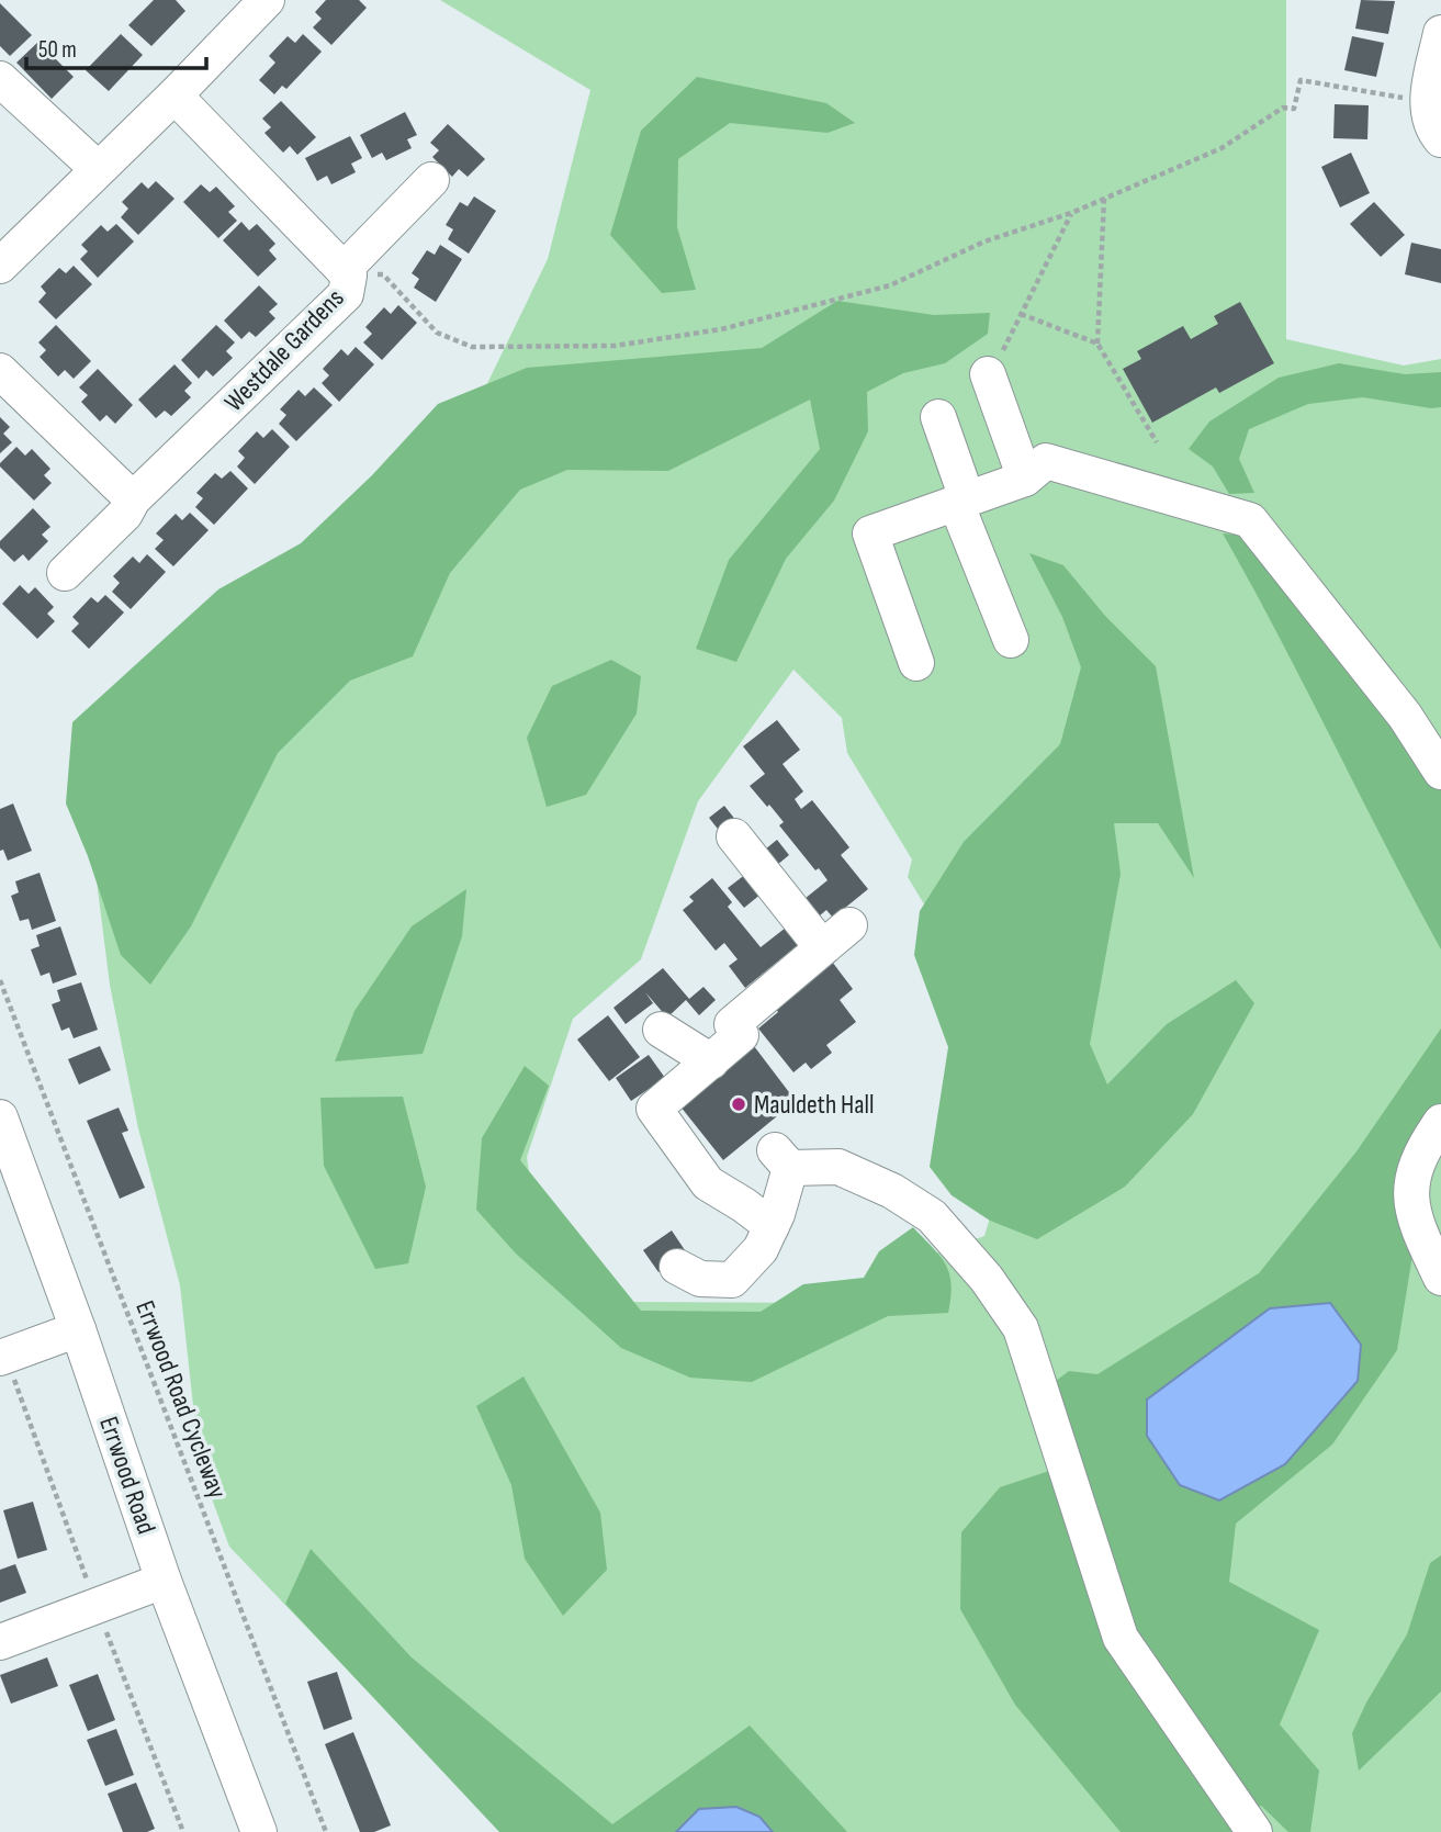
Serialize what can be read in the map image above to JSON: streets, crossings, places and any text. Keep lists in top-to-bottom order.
{
  "streets": {
    "street": ["Westdale Gardens", "Errwood Road"],
    "path": ["Errwood Road Cycleway"]
  },
  "places": ["Mauldeth Hall"],
  "scale_bar": "50 m"
}
